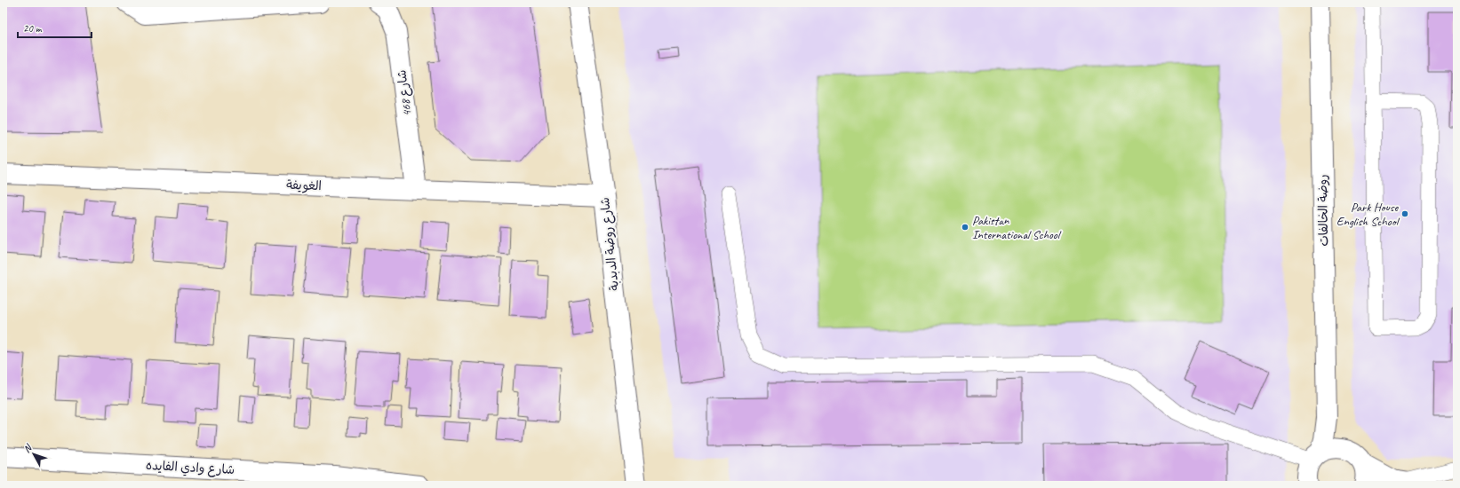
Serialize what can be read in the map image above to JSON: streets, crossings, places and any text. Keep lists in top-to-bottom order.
{
  "streets": {
    "street": [
      "شارع 468",
      "الغويفة",
      "روضة الخالفات",
      "شارع روضة الدبدبة",
      "شارع وادي الفايده"
    ]
  },
  "crossings": [
    ["شارع 468", "الغويفة"],
    ["الغويفة", "شارع روضة الدبدبة"]
  ],
  "places": ["Park House English School", "Pakistan International School"],
  "scale_bar": "20 m",
  "north": "top left"
}
